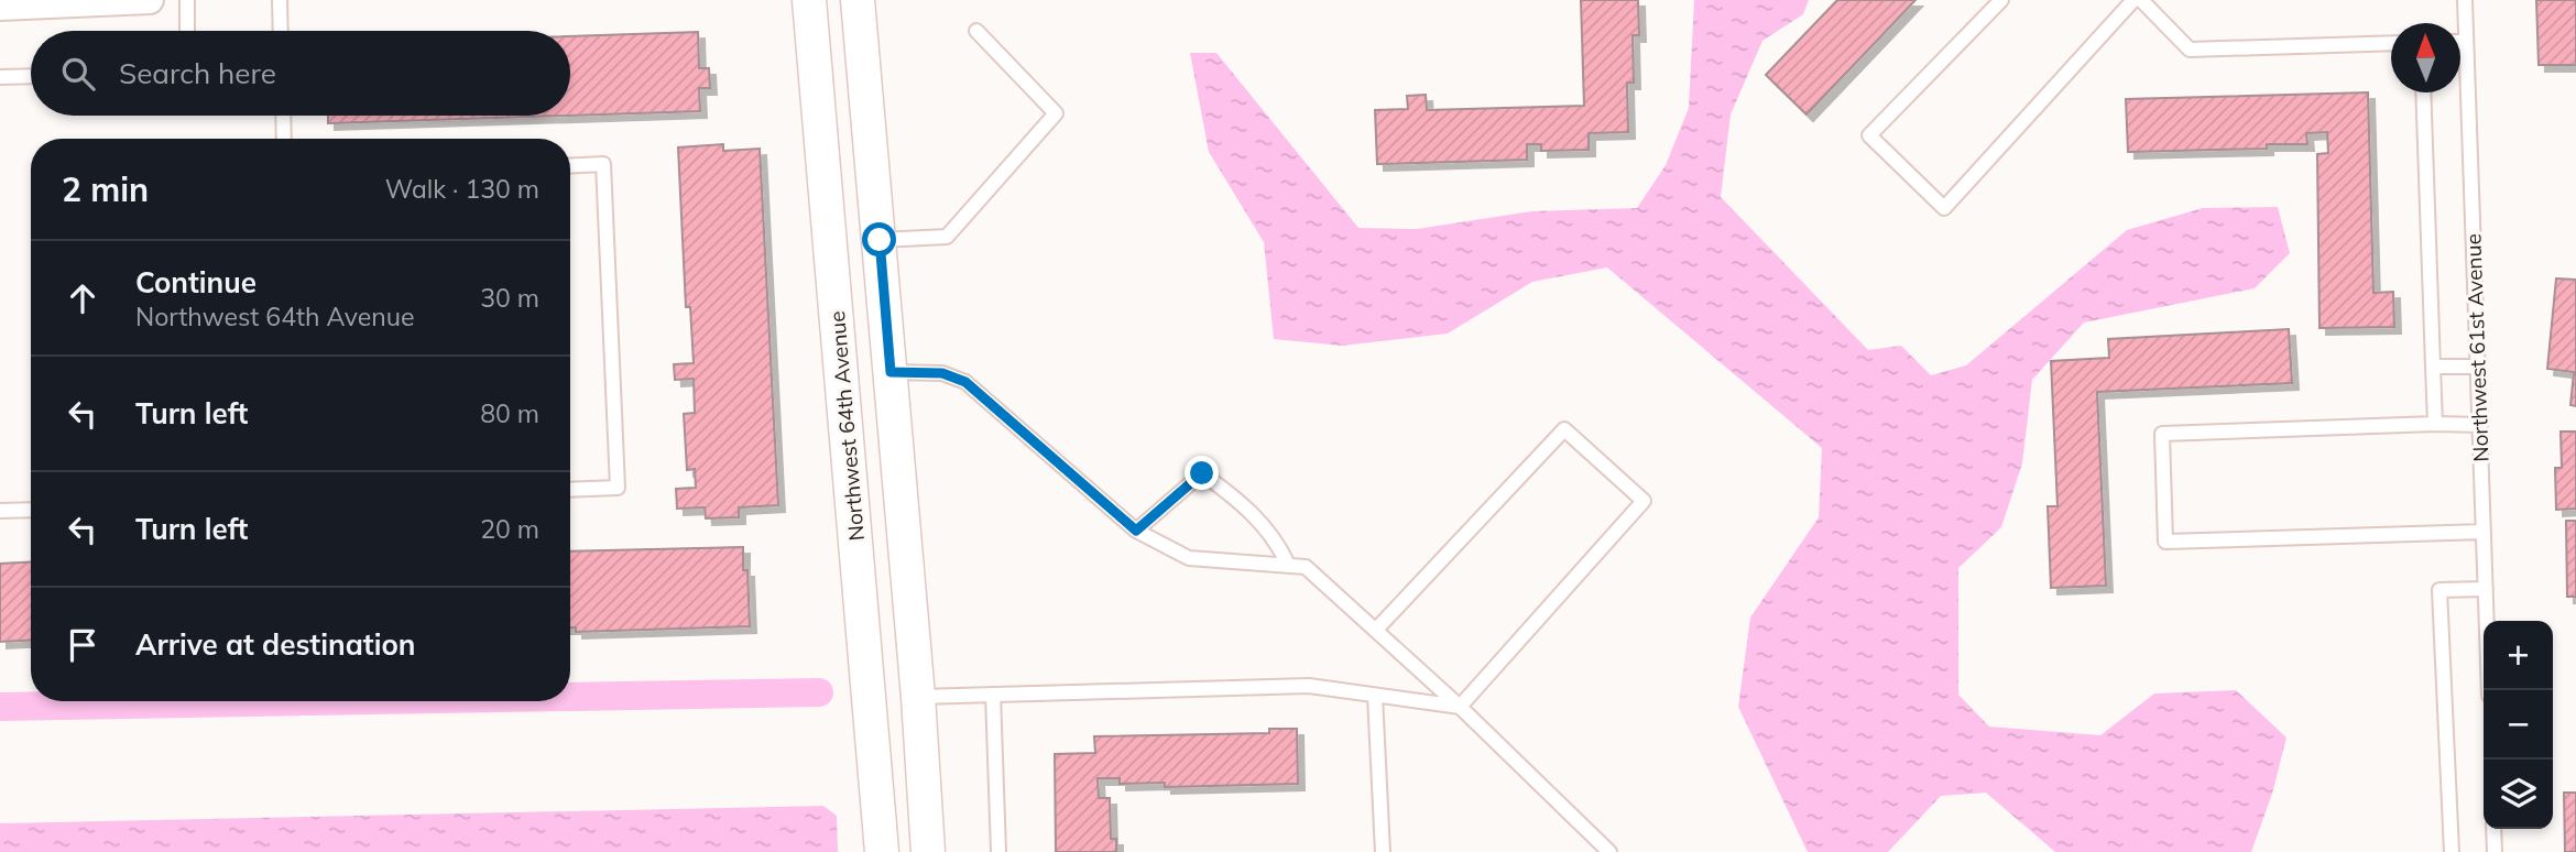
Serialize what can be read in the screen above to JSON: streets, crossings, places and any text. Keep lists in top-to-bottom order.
{
  "streets": {
    "street": ["Northwest 64th Avenue"],
    "lane": ["Northwest 61st Avenue"]
  },
  "north": "top",
  "page": {
    "search": "Search here",
    "heading": ["2 min", "Walk · 130 m"],
    "list": [
      ["Continue", "Northwest 64th Avenue", "30 m"],
      ["Turn left", "80 m"],
      ["Turn left", "20 m"],
      "Arrive at destination"
    ],
    "map_buttons": ["+", "−"]
  }
}
